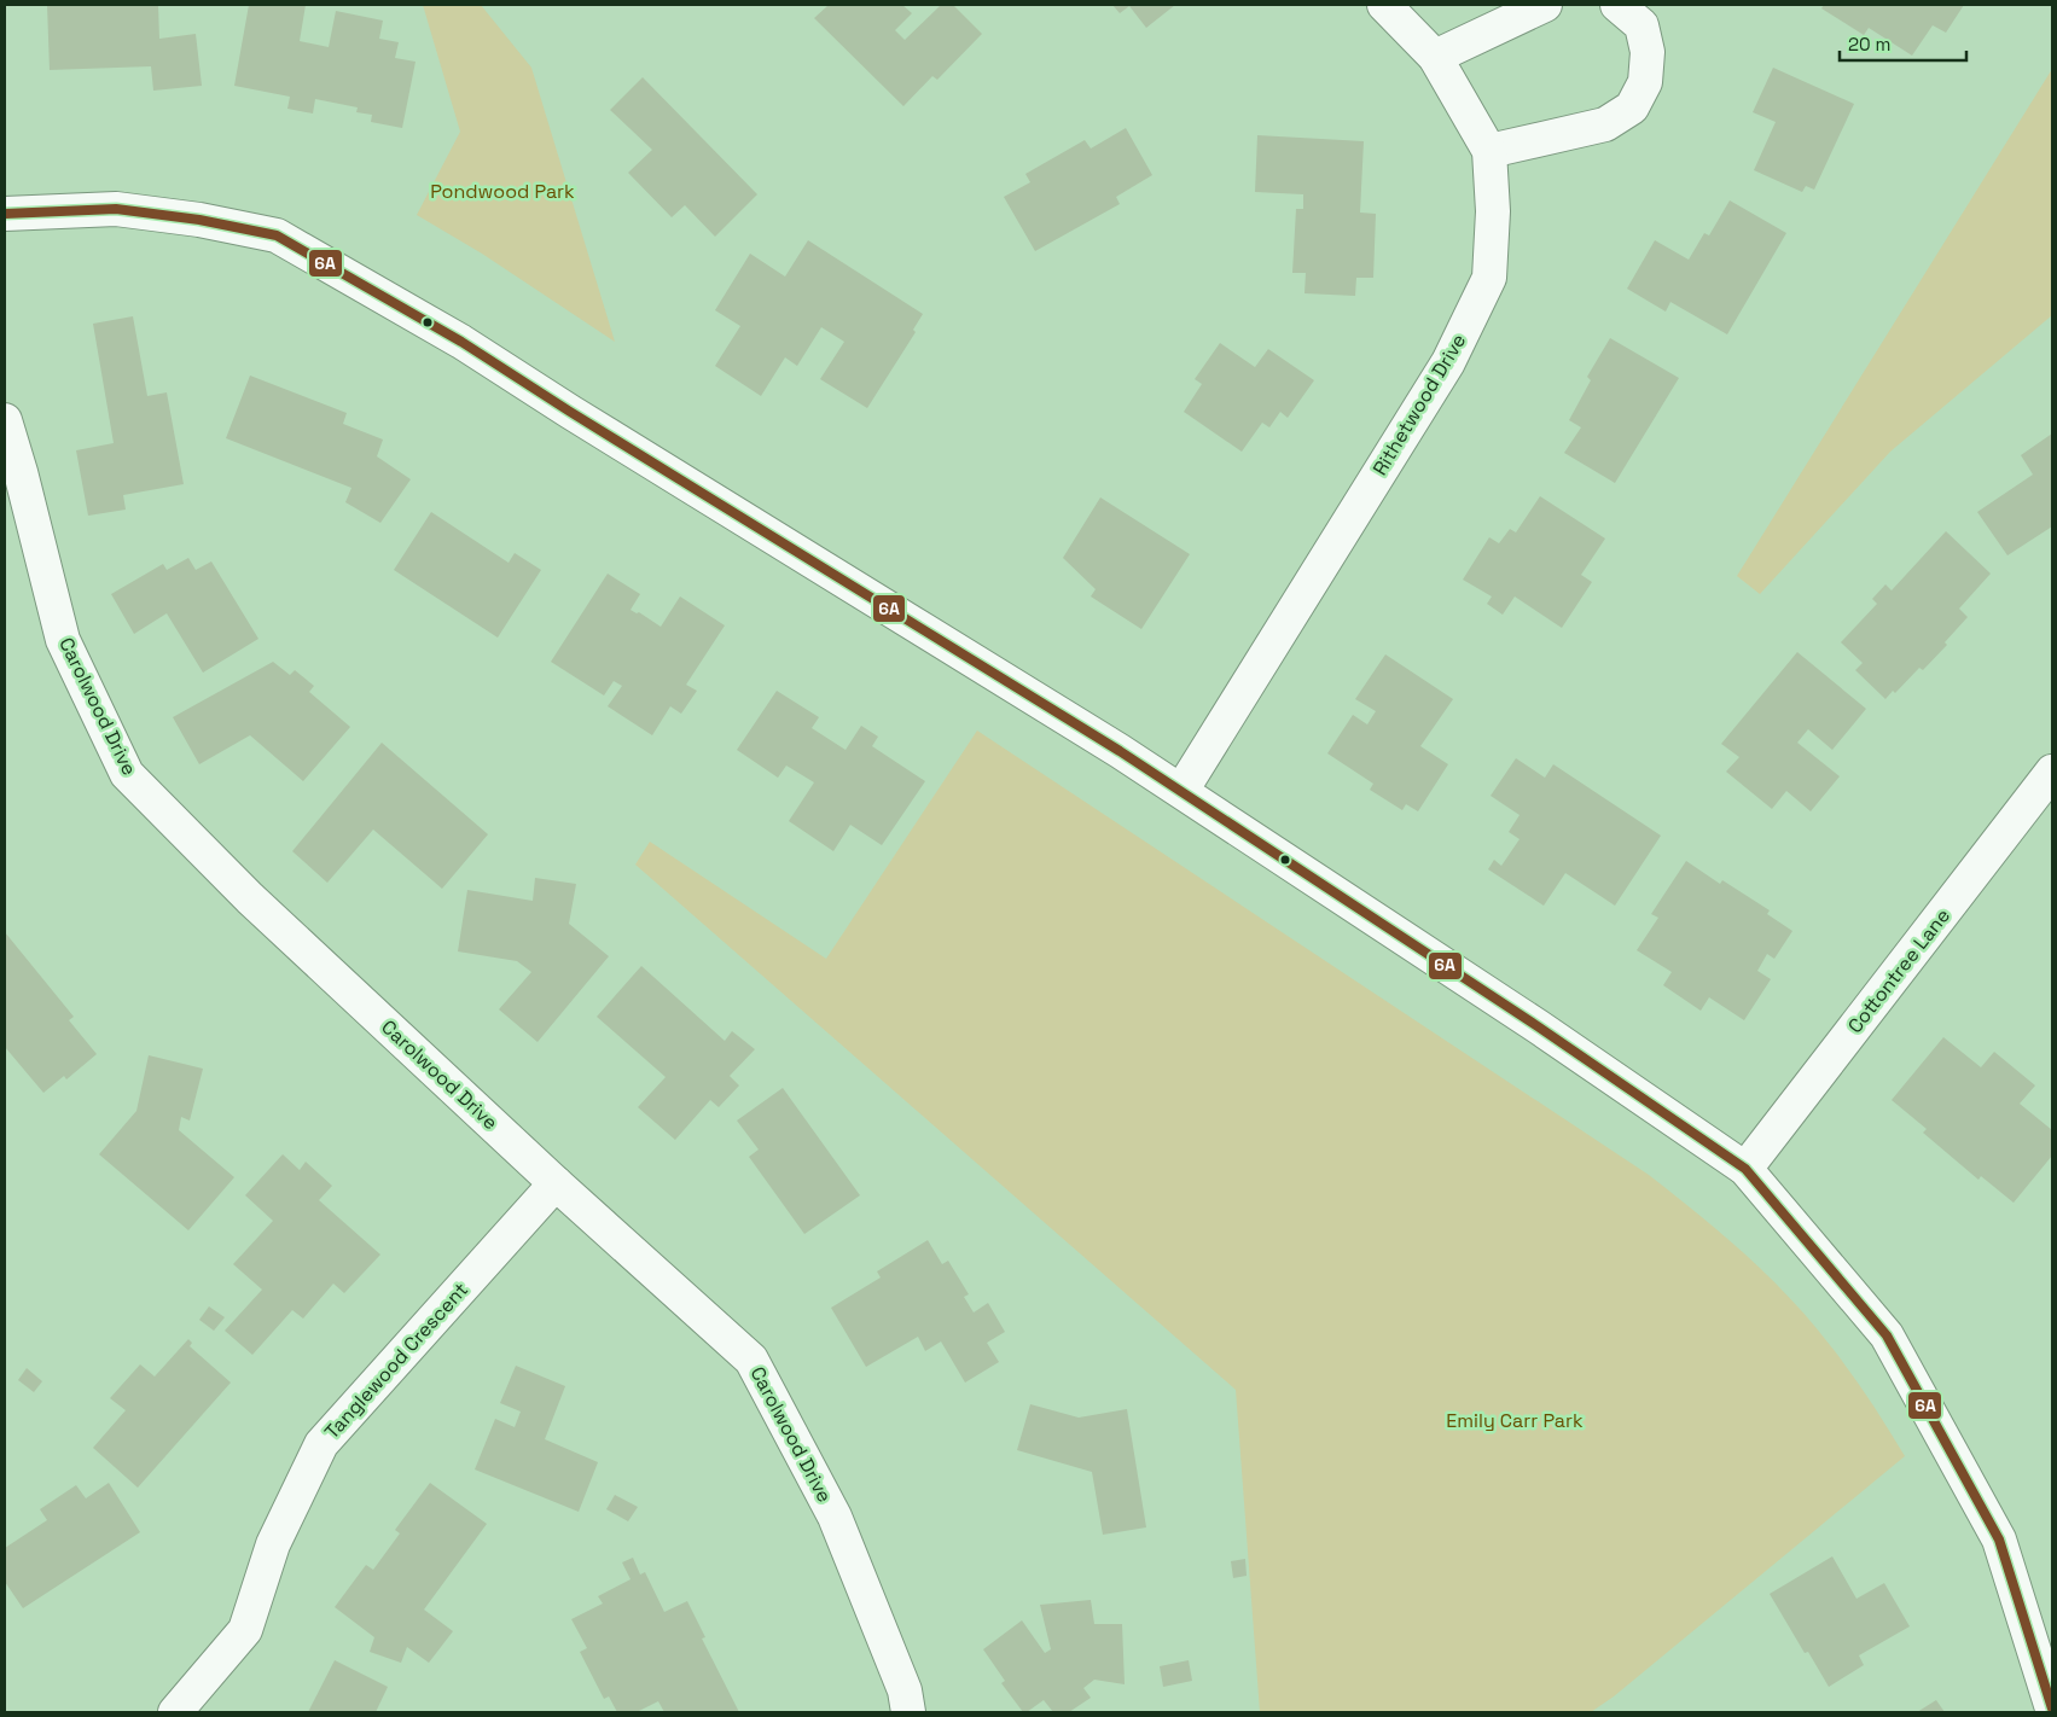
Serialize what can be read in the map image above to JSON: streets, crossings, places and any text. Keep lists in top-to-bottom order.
{
  "streets": {
    "street": [
      "Rithetwood Drive",
      "Carolwood Drive",
      "Cottontree Lane",
      "Tanglewood Crescent"
    ]
  },
  "crossings": [
    ["Carolwood Drive", "Tanglewood Crescent"]
  ],
  "parks": ["Pondwood Park", "Emily Carr Park"],
  "lines": ["transit line 6A"],
  "scale_bar": "20 m"
}
